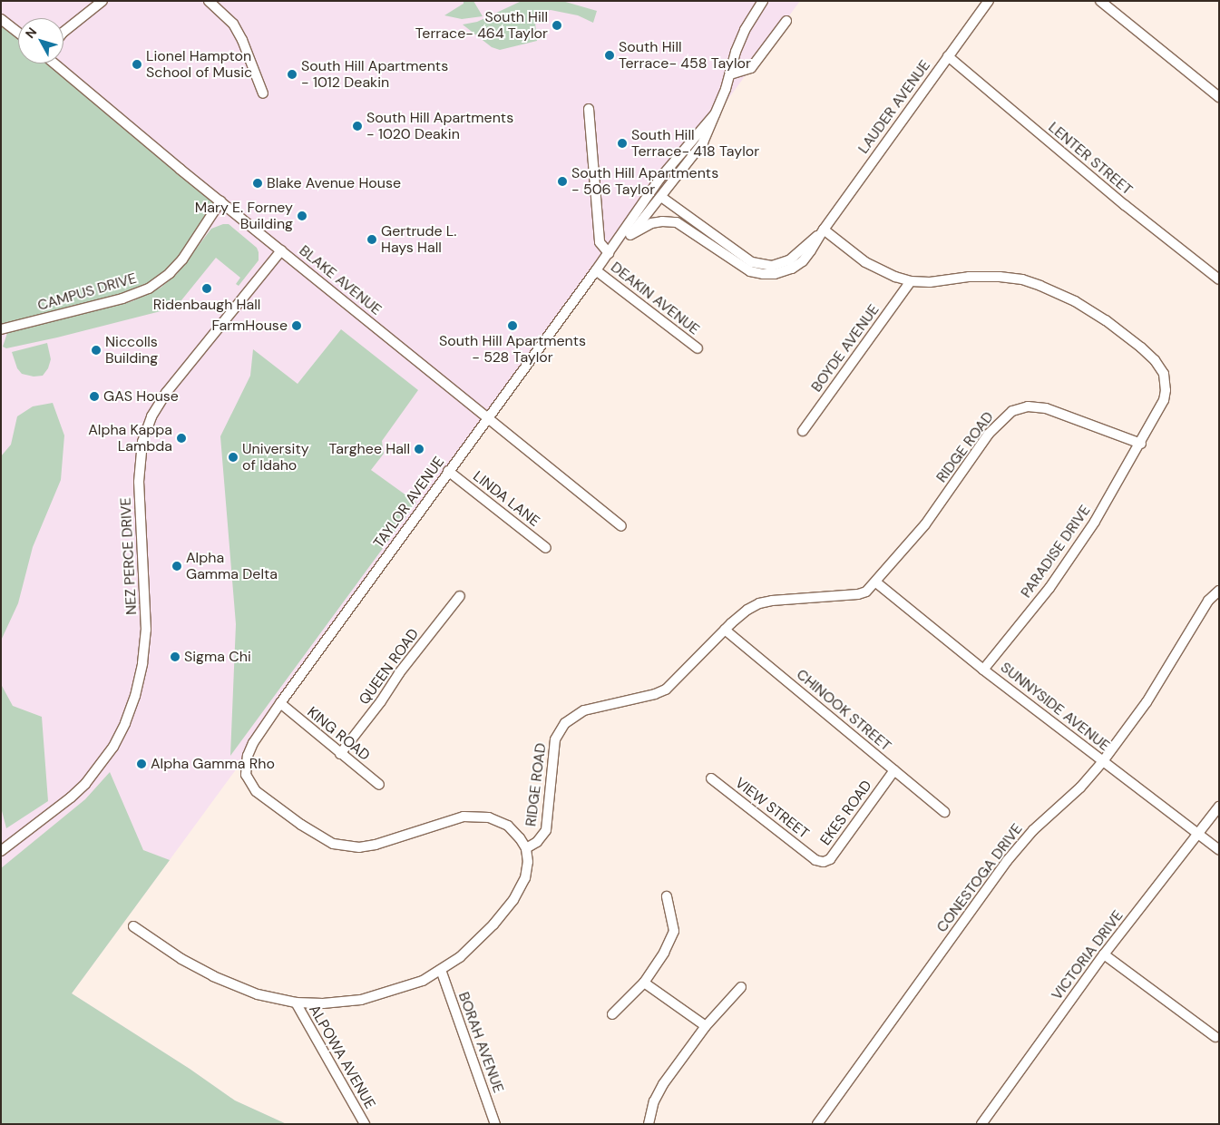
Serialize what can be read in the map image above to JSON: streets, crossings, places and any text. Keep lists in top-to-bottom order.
{
  "streets": {
    "street": [
      "LAUDER AVENUE",
      "LENTER STREET",
      "BLAKE AVENUE",
      "CAMPUS DRIVE",
      "DEAKIN AVENUE",
      "BOYDE AVENUE",
      "RIDGE ROAD",
      "LINDA LANE",
      "TAYLOR AVENUE",
      "PARADISE DRIVE",
      "NEZ PERCE DRIVE",
      "QUEEN ROAD",
      "SUNNYSIDE AVENUE",
      "CHINOOK STREET",
      "KING ROAD",
      "VIEW STREET",
      "EKES ROAD",
      "CONESTOGA DRIVE",
      "VICTORIA DRIVE",
      "BORAH AVENUE",
      "ALPOWA AVENUE"
    ]
  },
  "crossings": [
    ["LAUDER AVENUE", "LENTER STREET"],
    ["LAUDER AVENUE", "TAYLOR AVENUE"],
    ["BLAKE AVENUE", "CAMPUS DRIVE"],
    ["BLAKE AVENUE", "TAYLOR AVENUE"],
    ["BLAKE AVENUE", "NEZ PERCE DRIVE"],
    ["DEAKIN AVENUE", "TAYLOR AVENUE"],
    ["RIDGE ROAD", "TAYLOR AVENUE"],
    ["RIDGE ROAD", "PARADISE DRIVE"],
    ["RIDGE ROAD", "SUNNYSIDE AVENUE"],
    ["RIDGE ROAD", "CHINOOK STREET"],
    ["LINDA LANE", "TAYLOR AVENUE"],
    ["TAYLOR AVENUE", "KING ROAD"],
    ["PARADISE DRIVE", "SUNNYSIDE AVENUE"],
    ["QUEEN ROAD", "KING ROAD"],
    ["SUNNYSIDE AVENUE", "CONESTOGA DRIVE"],
    ["SUNNYSIDE AVENUE", "VICTORIA DRIVE"],
    ["CHINOOK STREET", "EKES ROAD"],
    ["VIEW STREET", "EKES ROAD"]
  ],
  "places": [
    "South Hill Terrace- 464 Taylor",
    "South Hill Terrace- 458 Taylor",
    "Lionel Hampton School of Music",
    "South Hill Apartments - 1012 Deakin",
    "South Hill Apartments - 1020 Deakin",
    "South Hill Terrace- 418 Taylor",
    "South Hill Apartments - 506 Taylor",
    "Blake Avenue House",
    "Mary E. Forney Building",
    "Gertrude L. Hays Hall",
    "Ridenbaugh Hall",
    "FarmHouse",
    "South Hill Apartments - 528 Taylor",
    "Niccolls Building",
    "GAS House",
    "Alpha Kappa Lambda",
    "Targhee Hall",
    "University of Idaho",
    "Alpha Gamma Delta",
    "Sigma Chi",
    "Alpha Gamma Rho"
  ],
  "north": "top left"
}
